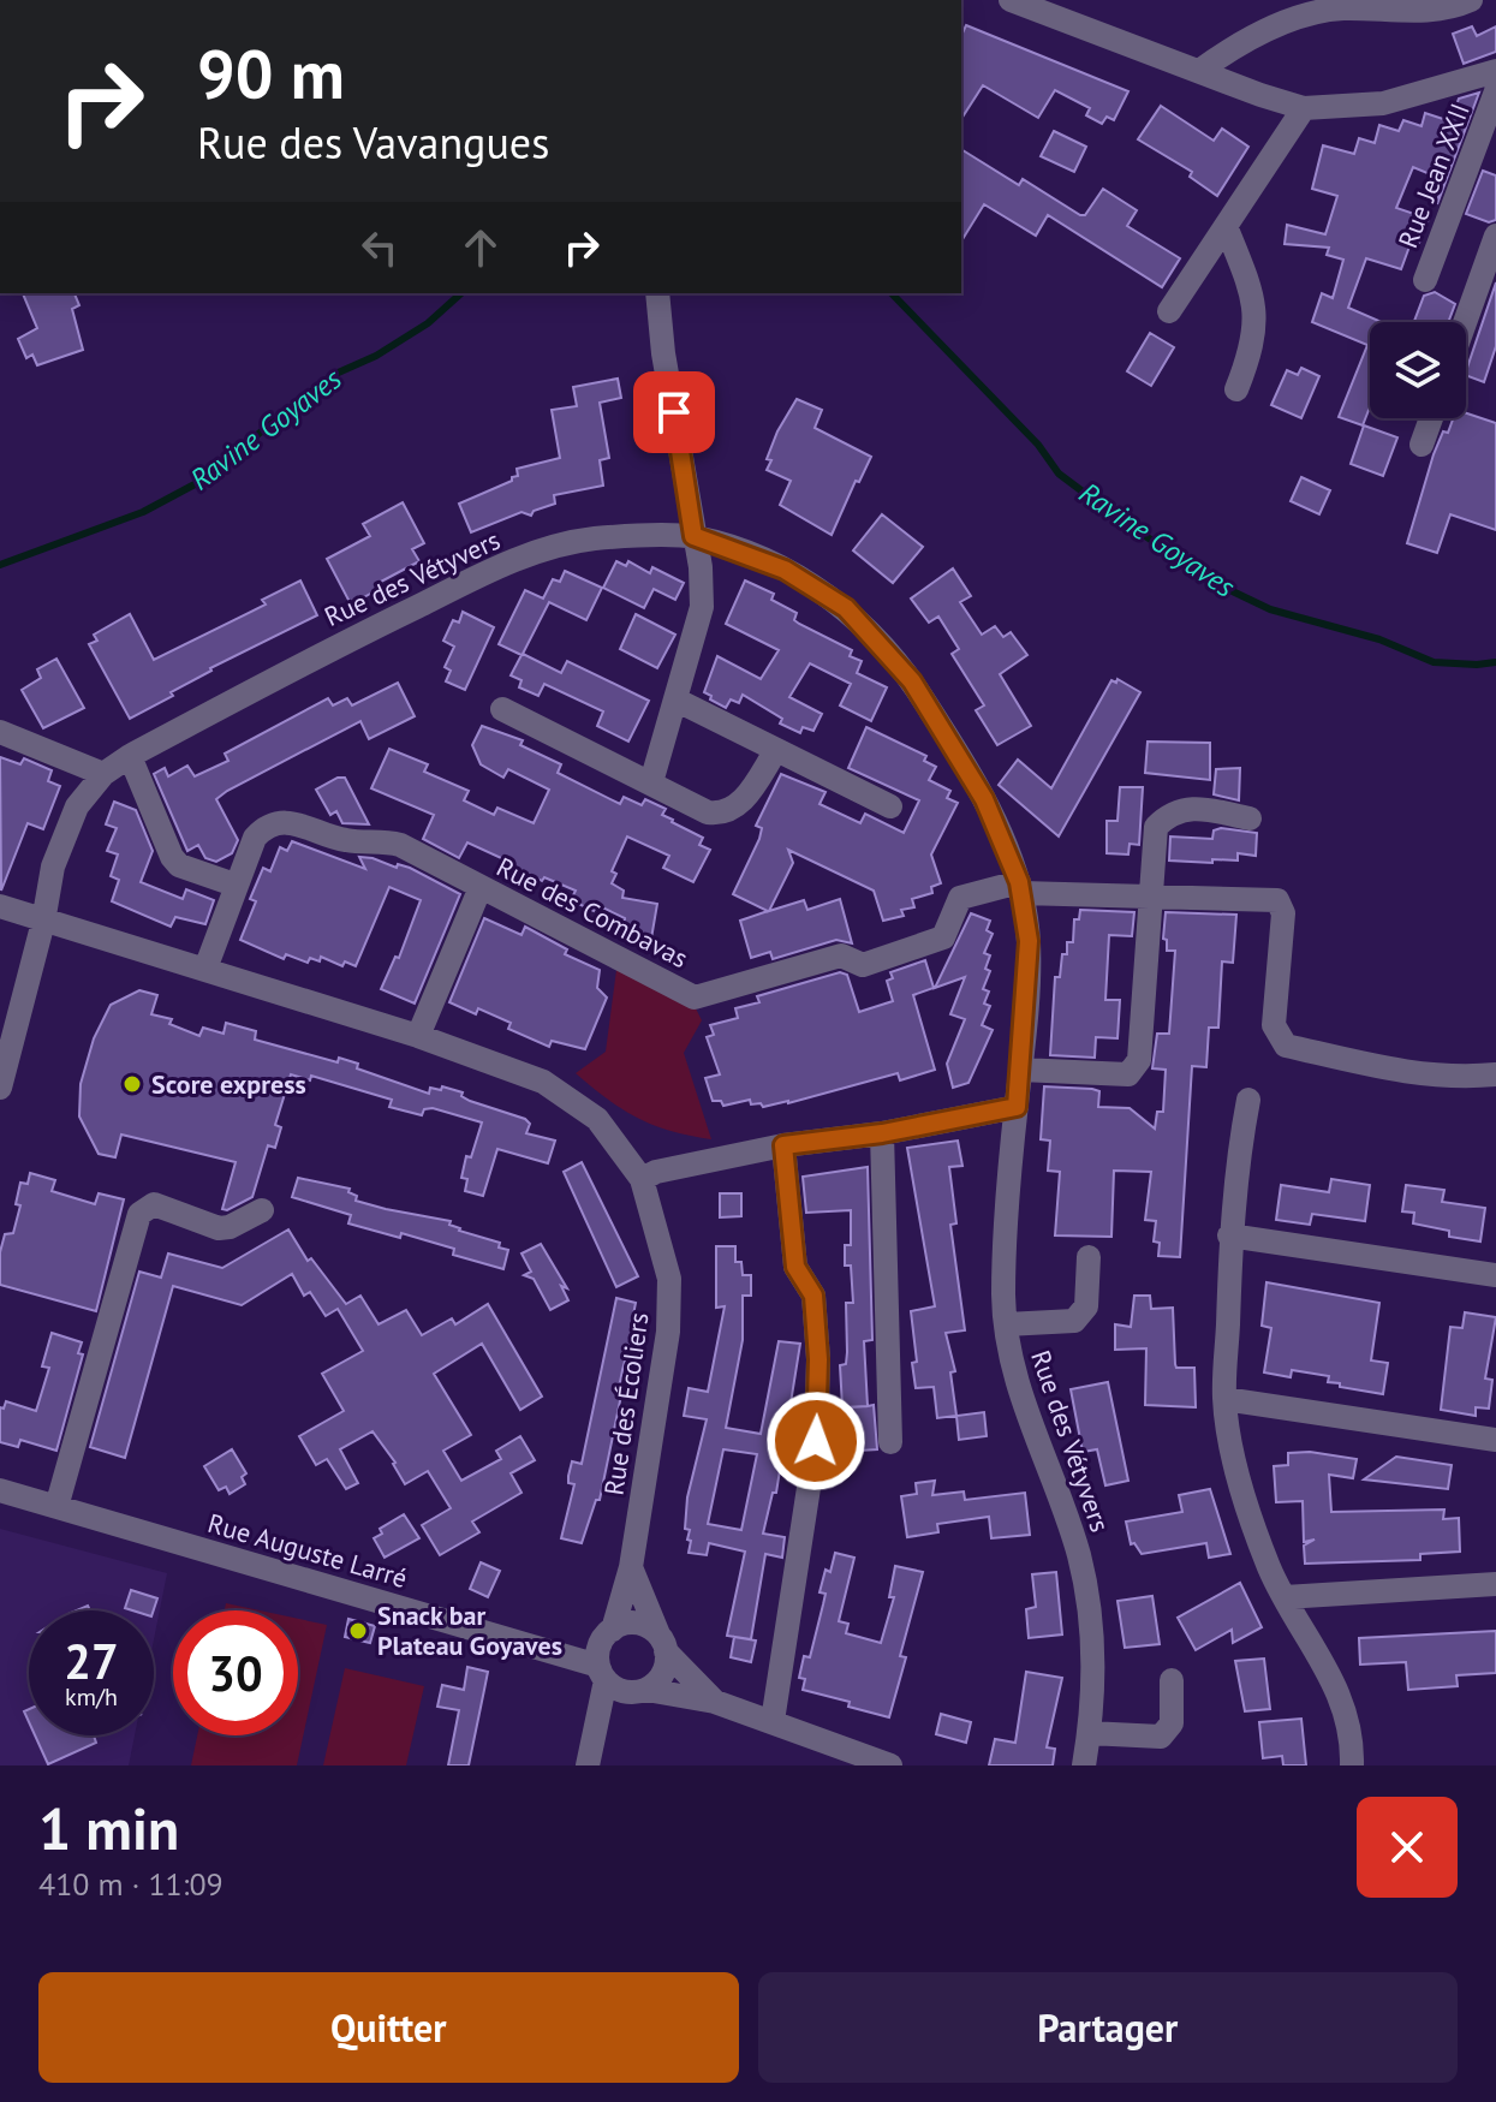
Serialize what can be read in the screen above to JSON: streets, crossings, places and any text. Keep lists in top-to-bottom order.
{
  "streets": {
    "street": [
      "Rue Jean XXII",
      "Rue des Vétyvers",
      "Rue des Combavas",
      "Rue des Écoliers",
      "Rue Auguste Larré"
    ]
  },
  "crossings": [
    ["Rue des Vétyvers", "Rue des Combavas"],
    ["Rue des Vétyvers", "Rue des Écoliers"],
    ["Rue des Combavas", "Rue des Écoliers"],
    ["Rue des Écoliers", "Rue Auguste Larré"]
  ],
  "water": ["Ravine Goyaves"],
  "places": ["Score express", "Snack bar Plateau Goyaves"],
  "page": {
    "turn": ["90 m", "Rue des Vavangues"],
    "speed": "27 km/h",
    "limit": "30",
    "heading": ["1 min", "410 m · 11:09"],
    "buttons": ["Quitter", "Partager"]
  }
}
